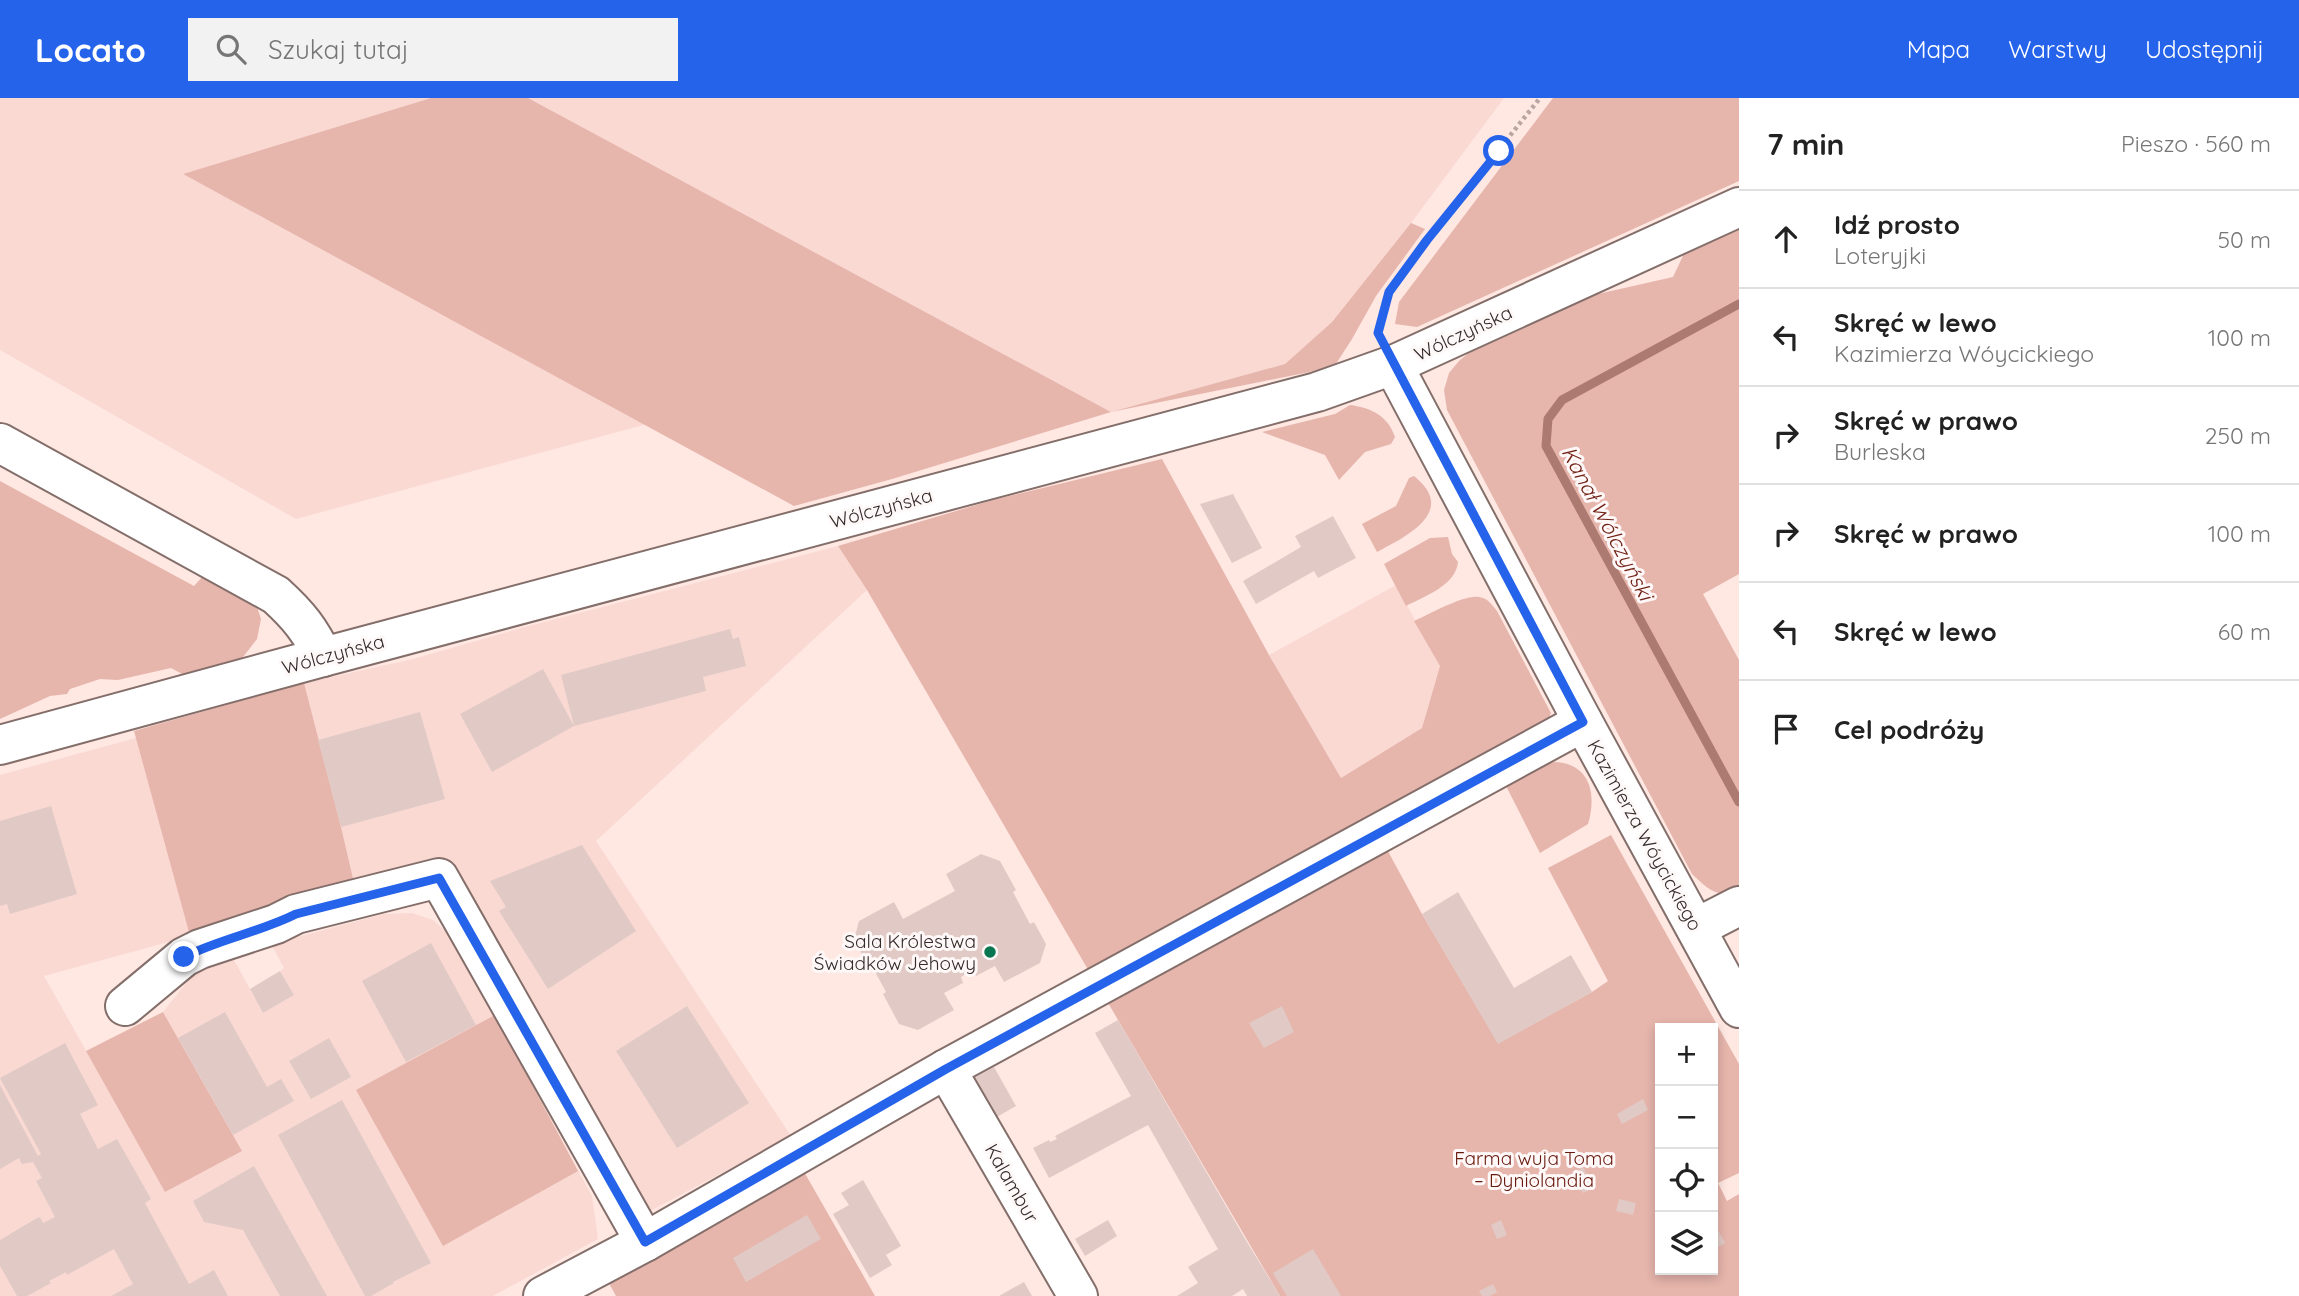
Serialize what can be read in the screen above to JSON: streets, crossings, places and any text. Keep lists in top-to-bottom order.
{
  "streets": {
    "street": ["Wólczyńska", "Kazimierza Wóycickiego", "Kalambur"]
  },
  "crossings": [
    ["Wólczyńska", "Kazimierza Wóycickiego"]
  ],
  "water": ["Kanał Wólczyński"],
  "parks": ["Farma wuja Toma – Dyniolandia"],
  "places": ["Sala Królestwa Świadków Jehowy"],
  "page": {
    "header": "Locato",
    "search": "Szukaj tutaj",
    "nav": ["Mapa", "Warstwy", "Udostępnij"],
    "heading": ["7 min", "Pieszo · 560 m"],
    "list": [
      ["Idź prosto", "Loteryjki", "50 m"],
      ["Skręć w lewo", "Kazimierza Wóycickiego", "100 m"],
      ["Skręć w prawo", "Burleska", "250 m"],
      ["Skręć w prawo", "100 m"],
      ["Skręć w lewo", "60 m"],
      "Cel podróży"
    ],
    "map_buttons": ["+", "−"]
  }
}
